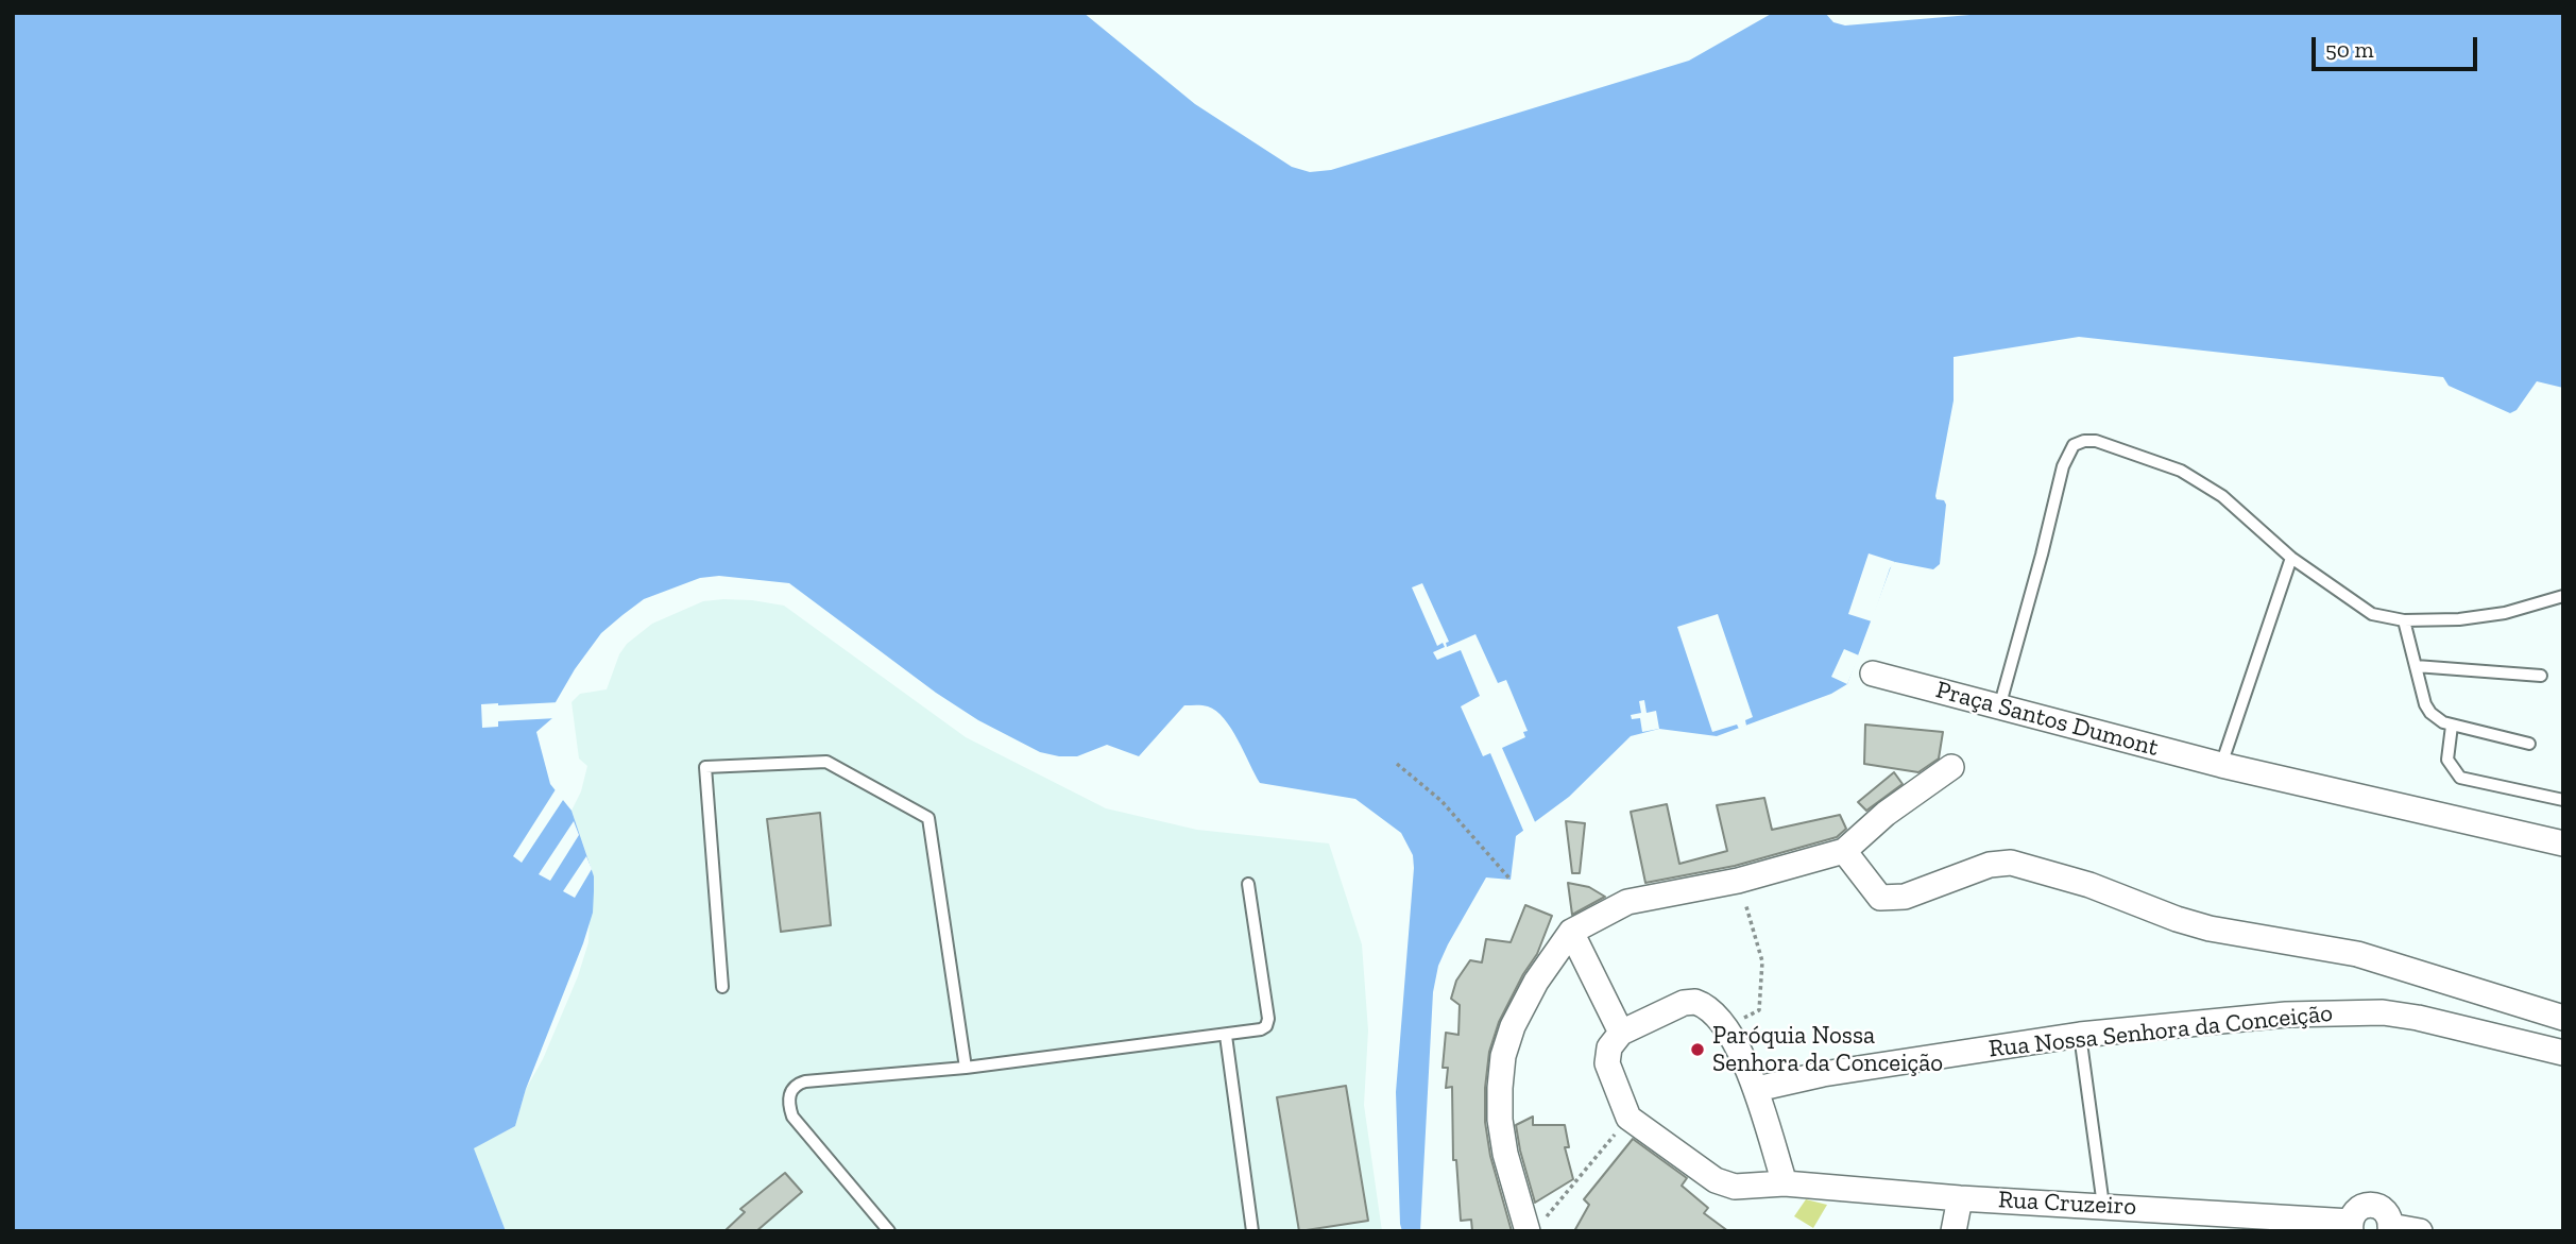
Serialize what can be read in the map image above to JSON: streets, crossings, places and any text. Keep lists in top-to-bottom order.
{
  "streets": {
    "street": ["Praça Santos Dumont", "Rua Nossa Senhora da Conceição", "Rua Cruzeiro"]
  },
  "places": ["Paróquia Nossa Senhora da Conceição"],
  "scale_bar": "50 m"
}
